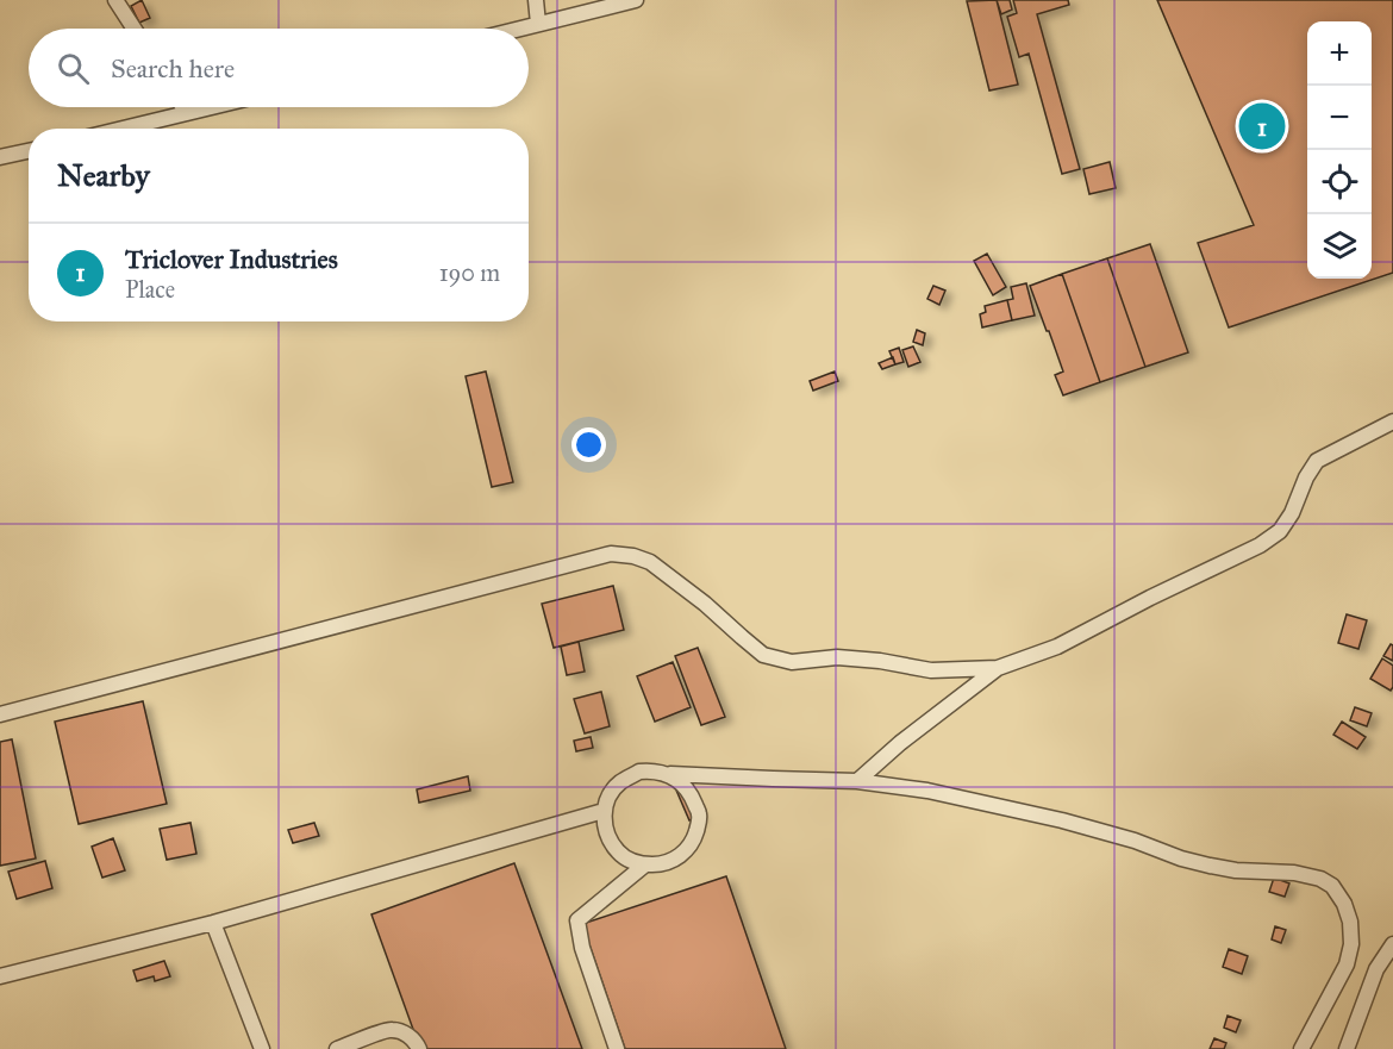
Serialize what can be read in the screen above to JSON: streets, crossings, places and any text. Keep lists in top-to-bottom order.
{
  "page": {
    "map_buttons": ["+", "−"],
    "search": "Search here",
    "pins": "1",
    "heading": "Nearby",
    "list": [
      {
        "mark": "1",
        "name": "Triclover Industries",
        "note": "Place",
        "value": "190 m"
      }
    ]
  }
}
